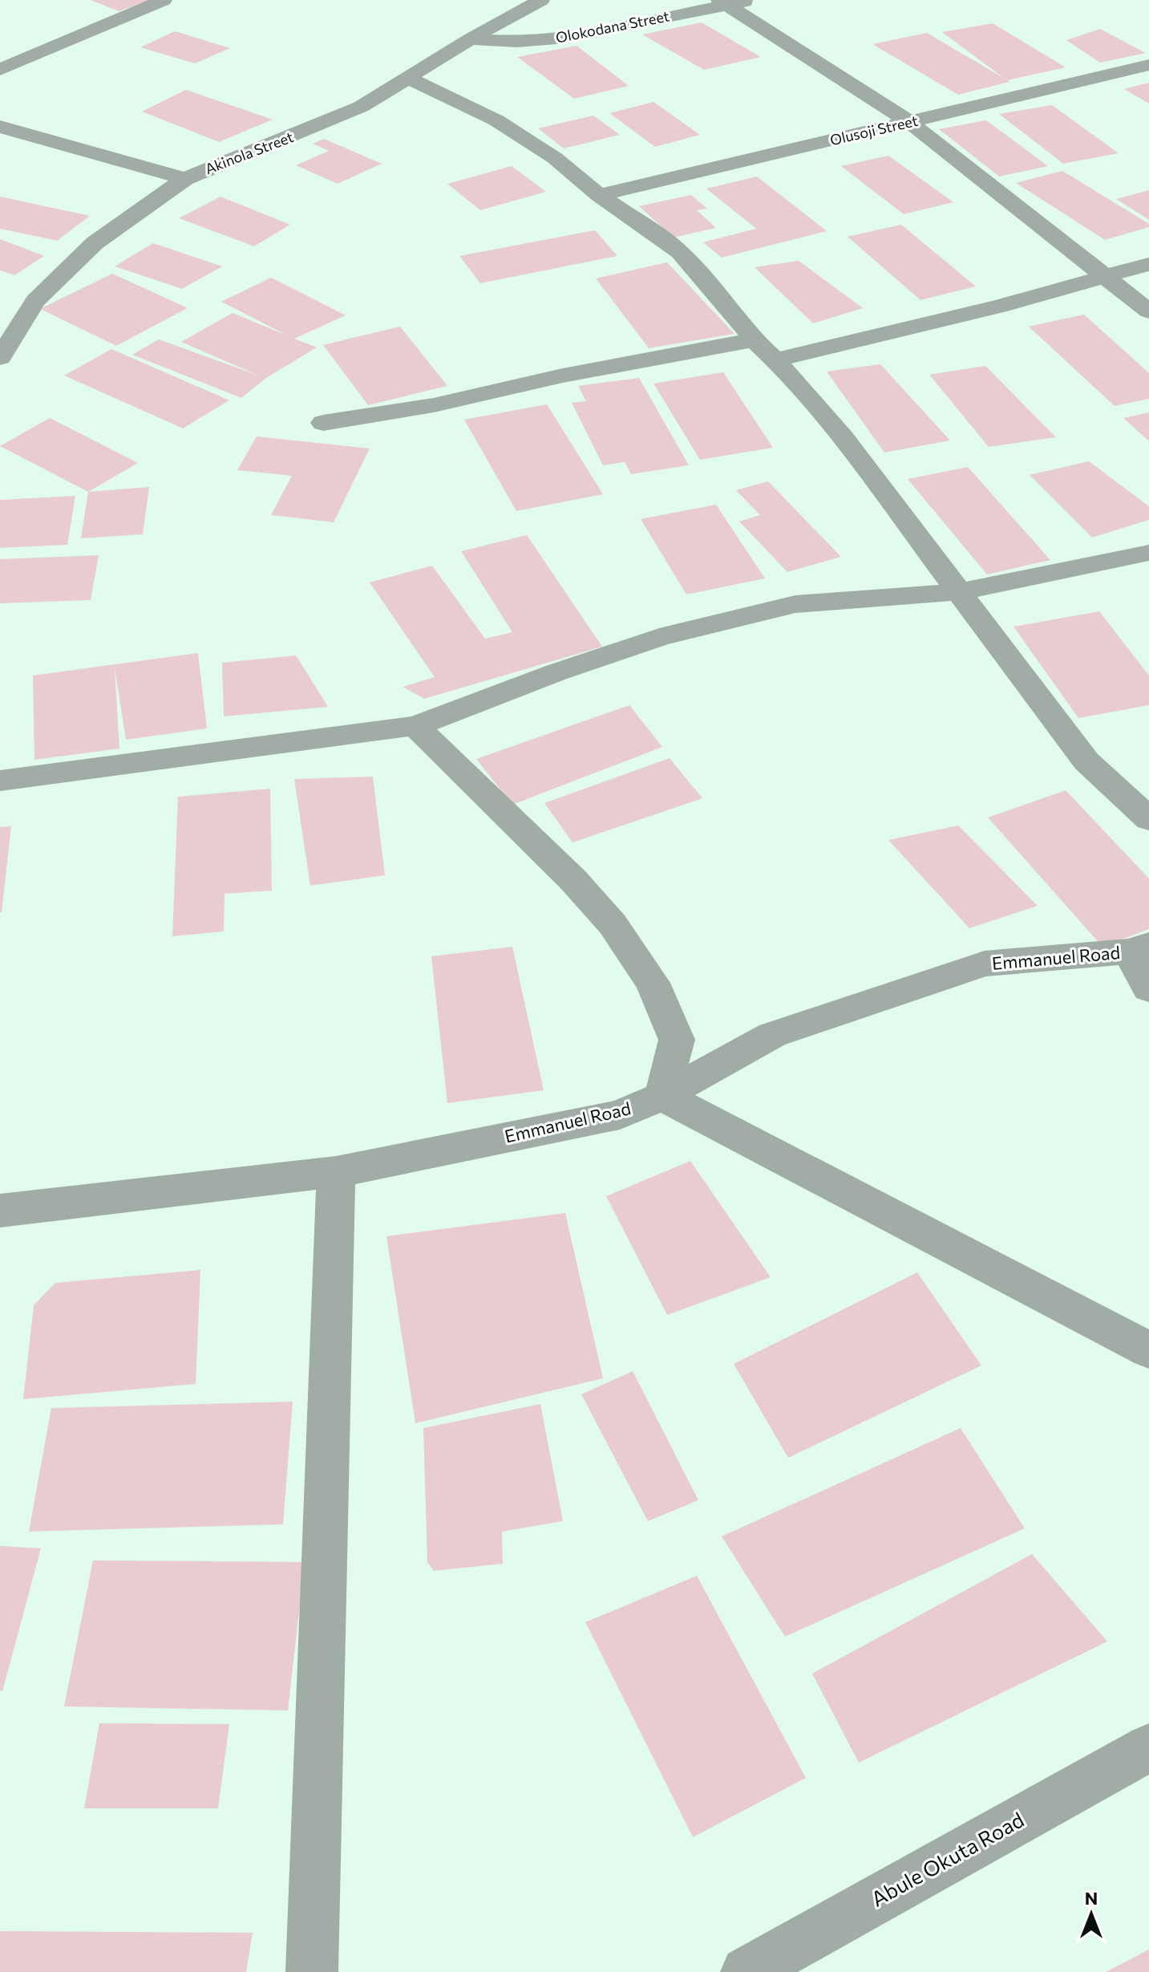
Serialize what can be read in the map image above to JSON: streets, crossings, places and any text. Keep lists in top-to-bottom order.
{
  "streets": {
    "street": [
      "Olokodana Street",
      "Olusoji Street",
      "Akinola Street",
      "Emmanuel Road",
      "Abule Okuta Road"
    ]
  },
  "crossings": [
    ["Olokodana Street", "Akinola Street"]
  ],
  "north": "top"
}
